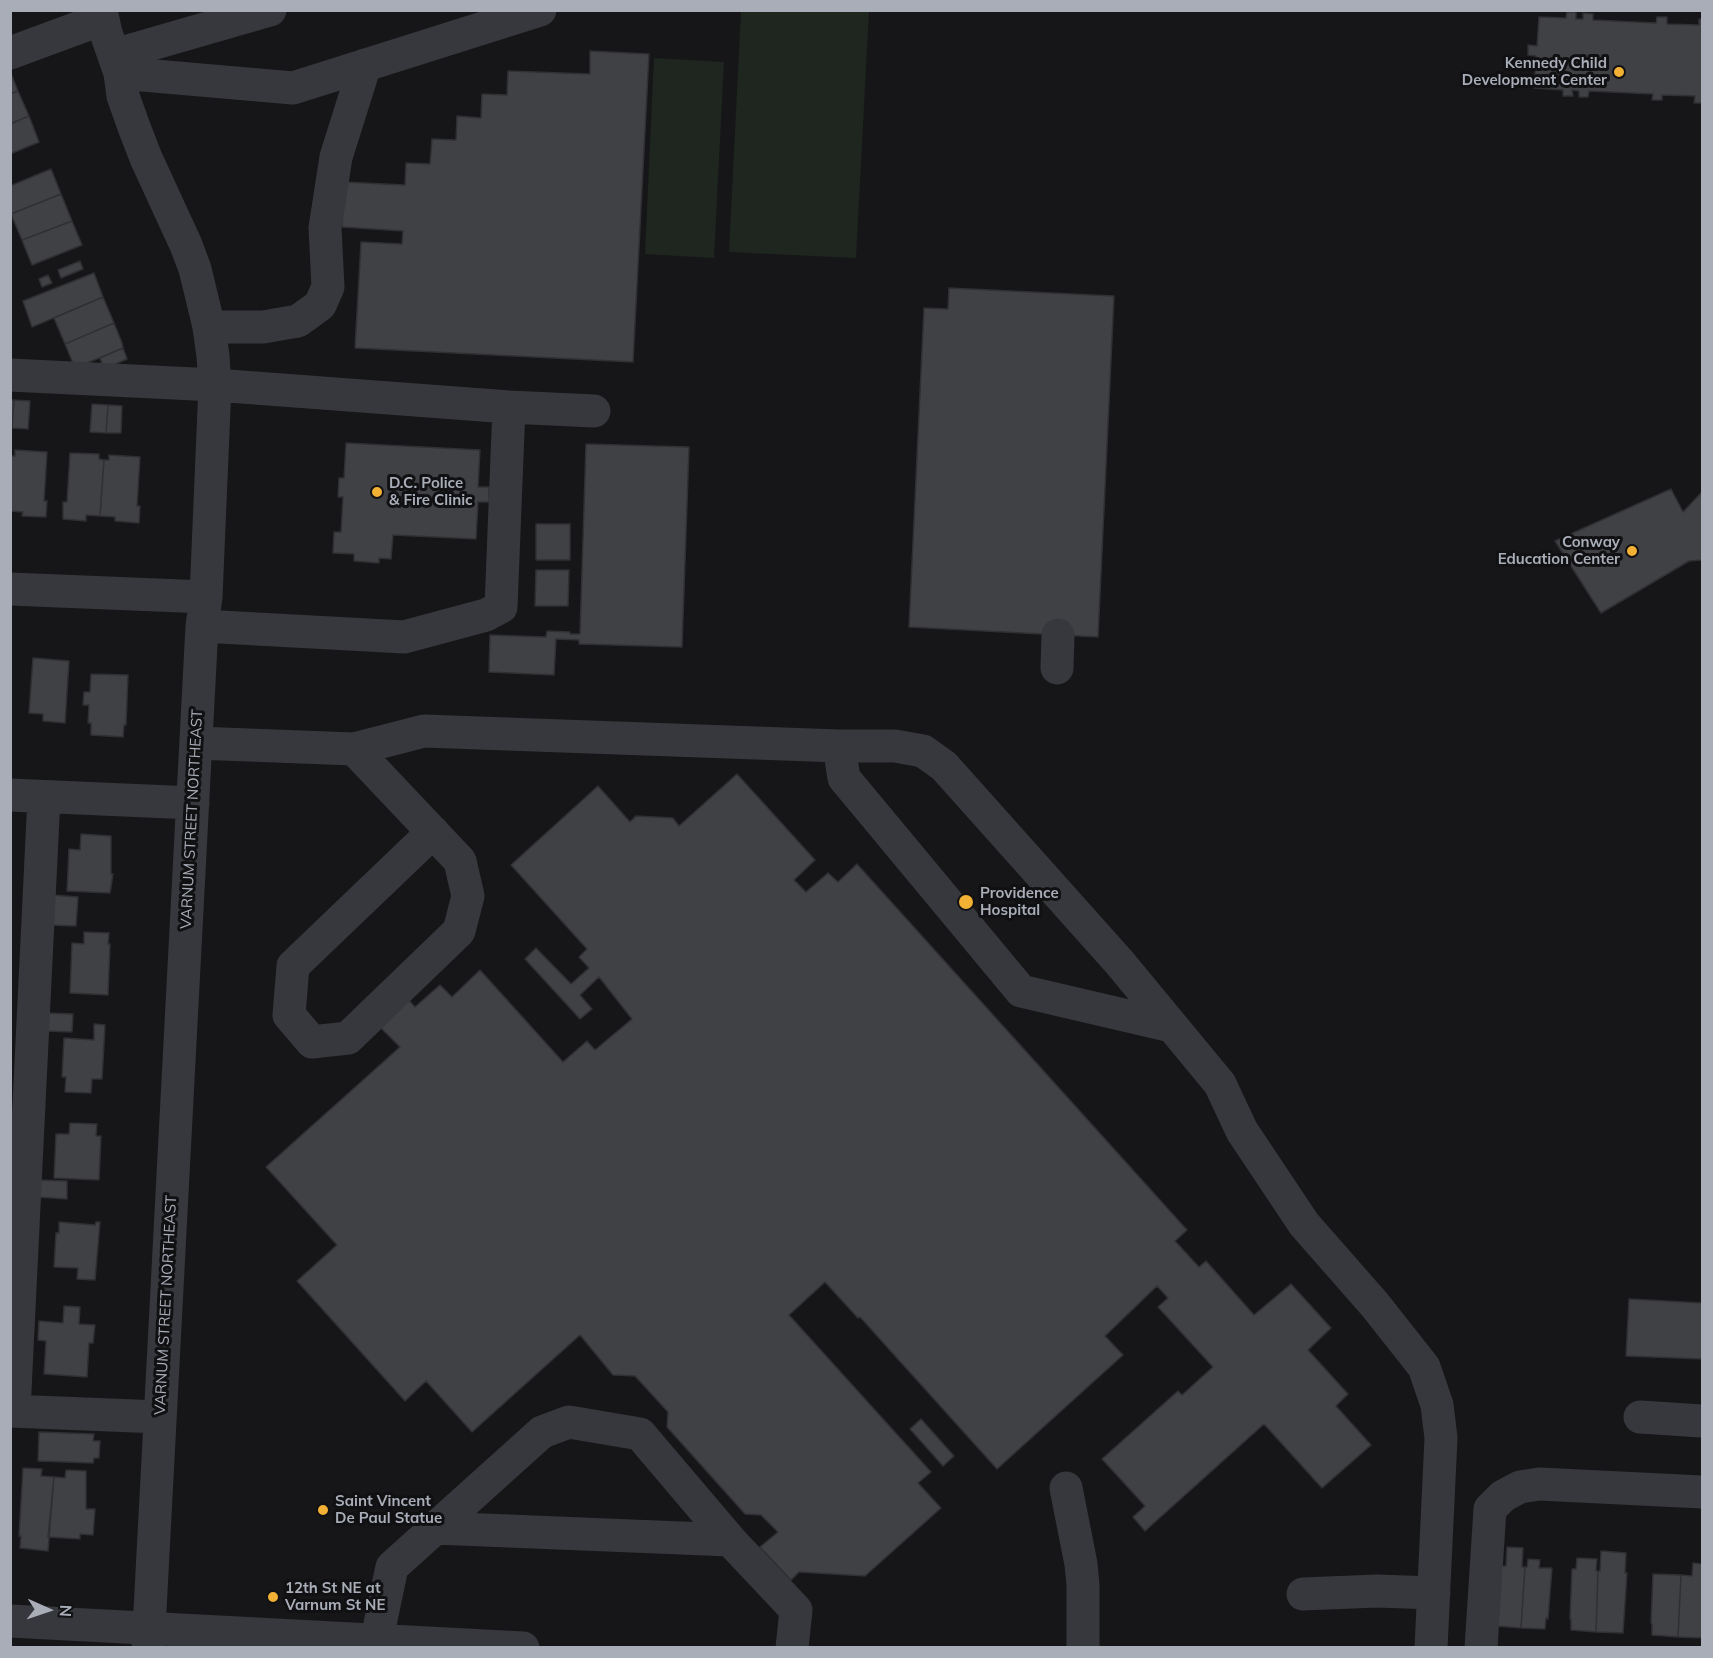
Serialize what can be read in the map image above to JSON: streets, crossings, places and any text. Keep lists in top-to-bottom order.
{
  "streets": {
    "street": ["VARNUM STREET NORTHEAST"]
  },
  "places": [
    "Kennedy Child Development Center",
    "D.C. Police & Fire Clinic",
    "Conway Education Center",
    "Providence Hospital",
    "Saint Vincent De Paul Statue",
    "12th St NE at Varnum St NE"
  ],
  "north": "right"
}
